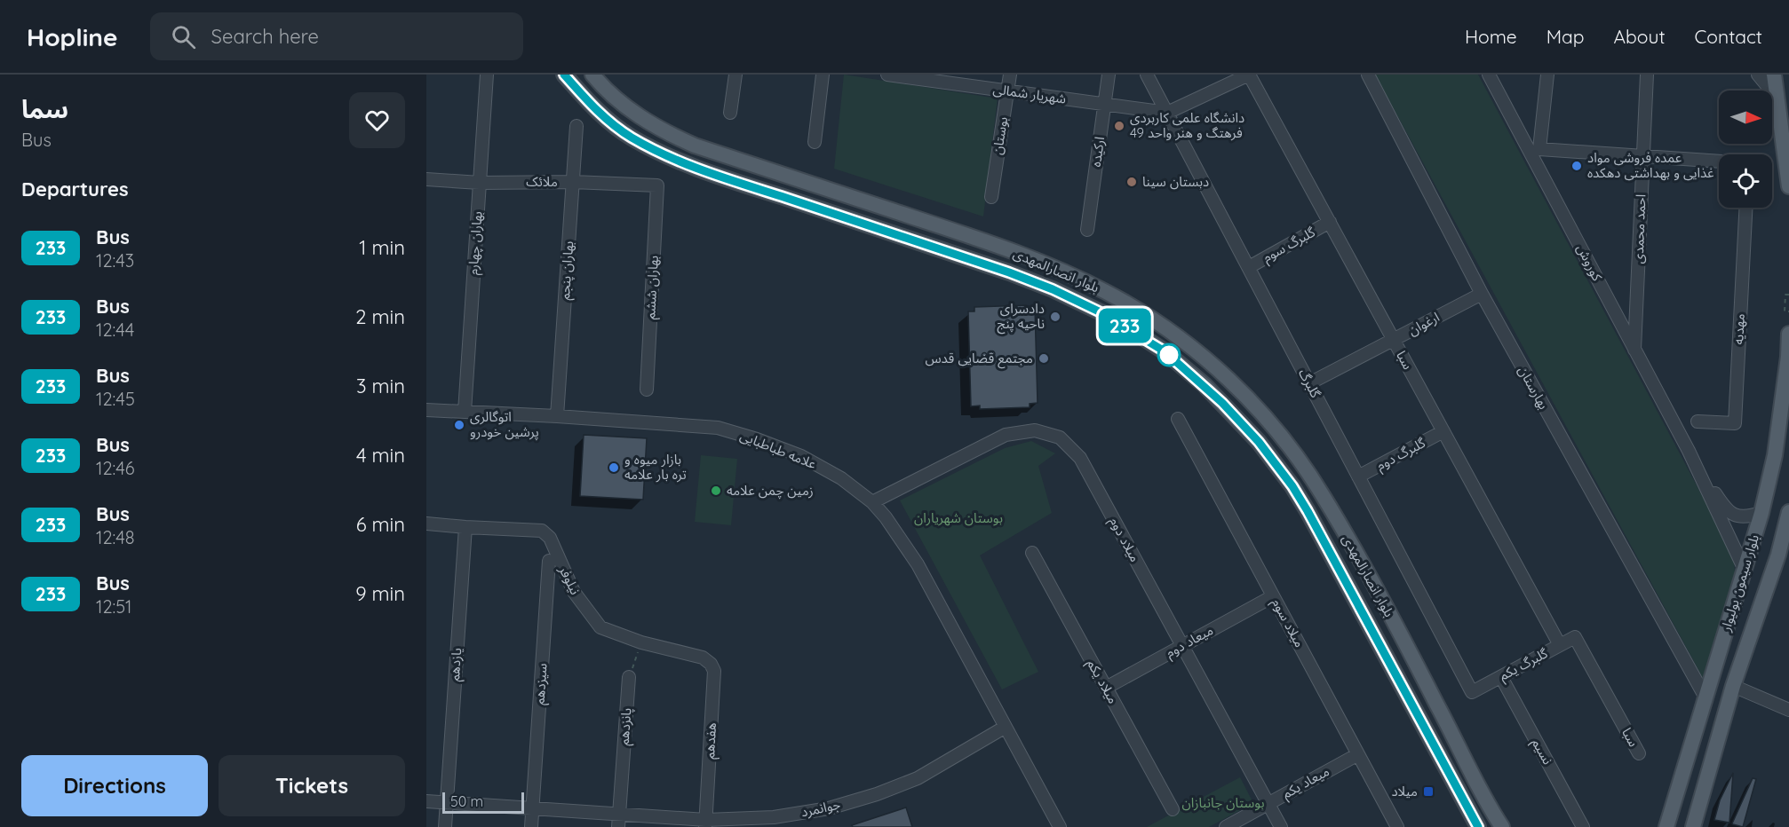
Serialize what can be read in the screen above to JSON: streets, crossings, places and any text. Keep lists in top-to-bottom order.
{
  "streets": {
    "main road": ["بلوار انصارالمهدی", "بلوار سیمون بولیوار"],
    "street": [
      "شهریار شمالی",
      "بوستان",
      "ارکیده",
      "ملائک",
      "احمد محمدی",
      "بهاران چهارم",
      "گلبرگ سوم",
      "کوروش",
      "بهاران پنجم",
      "بهاران ششم",
      "ارغوان",
      "مهدیه",
      "سبا",
      "گلبرگ",
      "بهارستان",
      "علامه طباطبایی",
      "گلبرگ دوم",
      "میلاد دوم",
      "نیلوفر",
      "میلاد سوم",
      "میعاد دوم",
      "یازدهم",
      "گلبرگ یکم",
      "میلاد یکم",
      "سیزدهم",
      "پانزدهم",
      "هفدهم",
      "نسیم",
      "میعاد یکم",
      "جوانمرد"
    ]
  },
  "crossings": [
    ["شهریار شمالی", "بوستان"],
    ["شهریار شمالی", "ارکیده"],
    ["شهریار شمالی", "گلبرگ"],
    ["ملائک", "بهاران چهارم"],
    ["ملائک", "بهاران پنجم"],
    ["ملائک", "بهاران ششم"],
    ["احمد محمدی", "کوروش"],
    ["بهاران چهارم", "علامه طباطبایی"],
    ["گلبرگ سوم", "سبا"],
    ["گلبرگ سوم", "گلبرگ"],
    ["بهاران پنجم", "علامه طباطبایی"],
    ["ارغوان", "سبا"],
    ["ارغوان", "گلبرگ"],
    ["ارغوان", "بهارستان"],
    ["سبا", "گلبرگ دوم"],
    ["سبا", "گلبرگ یکم"],
    ["گلبرگ", "گلبرگ دوم"],
    ["گلبرگ", "گلبرگ یکم"],
    ["بهارستان", "بلوار سیمون بولیوار"],
    ["علامه طباطبایی", "میلاد دوم"],
    ["علامه طباطبایی", "جوانمرد"],
    ["میلاد دوم", "میعاد دوم"],
    ["میلاد دوم", "میعاد یکم"],
    ["نیلوفر", "یازدهم"],
    ["نیلوفر", "هفدهم"],
    ["میلاد سوم", "میعاد دوم"],
    ["میلاد سوم", "میعاد یکم"],
    ["میعاد دوم", "میلاد یکم"],
    ["یازدهم", "جوانمرد"],
    ["گلبرگ یکم", "نسیم"],
    ["سیزدهم", "جوانمرد"],
    ["پانزدهم", "جوانمرد"],
    ["هفدهم", "جوانمرد"]
  ],
  "parks": ["بوستان شهریاران", "بوستان جانبازان"],
  "places": {
    "other": [
      "دانشگاه علمی کاربردی فرهتگ و هنر واحد 49",
      "عمده فروشی مواد غذایی و بهداشتی دهکده",
      "دبستان سینا",
      "دادسرای ناحیه پنج",
      "مجتمع قضایی قدس",
      "اتوگالری پرشین خودرو",
      "بازار میوه و تره بار علامه",
      "زمین چمن علامه"
    ],
    "transit": ["میلاد"]
  },
  "lines": ["bus line 233"],
  "scale_bar": "50 m",
  "north": "right",
  "page": {
    "header": "Hopline",
    "search": "Search here",
    "nav": [
      "Home",
      "Map",
      "About",
      "Contact"
    ],
    "heading": [
      ["سما", "Bus"],
      "Departures"
    ],
    "on_map": "233",
    "list": [
      {
        "mark": "233",
        "name": "Bus",
        "note": "12:43",
        "value": "1 min"
      },
      {
        "mark": "233",
        "name": "Bus",
        "note": "12:44",
        "value": "2 min"
      },
      {
        "mark": "233",
        "name": "Bus",
        "note": "12:45",
        "value": "3 min"
      },
      {
        "mark": "233",
        "name": "Bus",
        "note": "12:46",
        "value": "4 min"
      },
      {
        "mark": "233",
        "name": "Bus",
        "note": "12:48",
        "value": "6 min"
      },
      {
        "mark": "233",
        "name": "Bus",
        "note": "12:51",
        "value": "9 min"
      }
    ],
    "buttons": ["Directions", "Tickets"],
    "scale": "50 m"
  }
}
